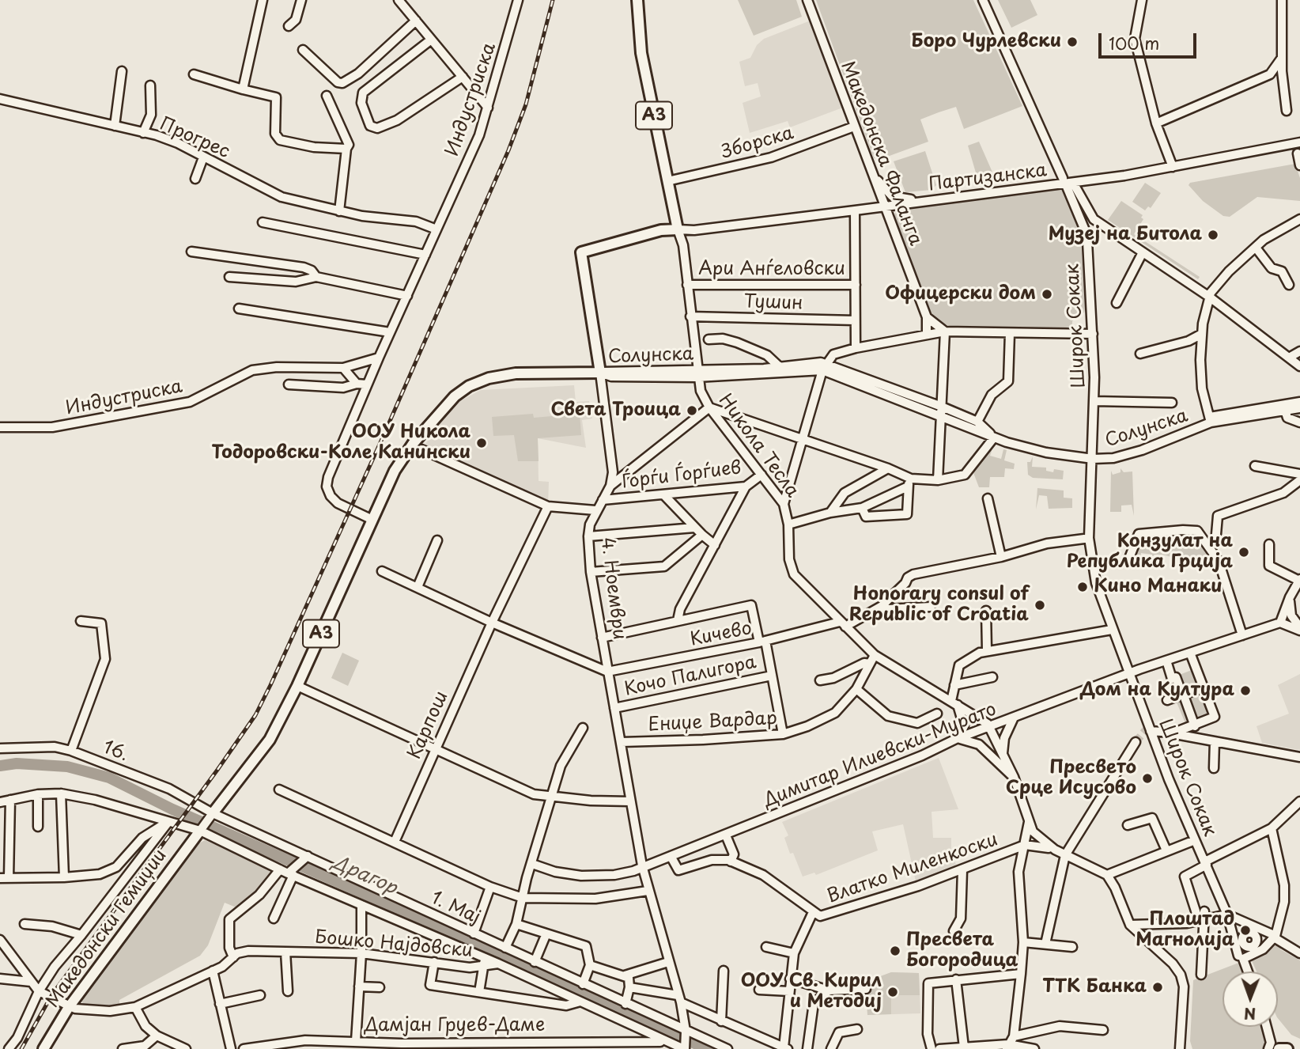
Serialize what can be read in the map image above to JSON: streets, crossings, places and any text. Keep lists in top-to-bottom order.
{
  "streets": {
    "main road": [
      "A3",
      "Никола Тесла",
      "4. Ноември",
      "Македонски Гемиџии"
    ],
    "street": [
      "Индустриска",
      "Прогрес",
      "Зборска",
      "Македонска Фаланга",
      "Партизанска",
      "Ари Анѓеловски",
      "Тушин",
      "Широк Сокак",
      "Солунска",
      "Ѓорѓи Ѓорѓиев",
      "Кичево",
      "Кочо Палигора",
      "Ениџе Вардар",
      "Карпош",
      "16.",
      "Димитар Илиевски-Мурато",
      "Влатко Миленкоски",
      "1. Мај",
      "Бошко Најдовски",
      "Дамјан Груев-Даме"
    ]
  },
  "crossings": [
    ["Индустриска", "A3"],
    ["Индустриска", "Прогрес"],
    ["A3", "Солунска"],
    ["A3", "4. Ноември"],
    ["A3", "16."],
    ["A3", "1. Мај"],
    ["A3", "Македонски Гемиџии"],
    ["Зборска", "Македонска Фаланга"],
    ["Зборска", "Никола Тесла"],
    ["Македонска Фаланга", "Партизанска"],
    ["Партизанска", "Широк Сокак"],
    ["Партизанска", "Никола Тесла"],
    ["Партизанска", "4. Ноември"],
    ["Ари Анѓеловски", "Никола Тесла"],
    ["Тушин", "Никола Тесла"],
    ["Широк Сокак", "Солунска"],
    ["Широк Сокак", "Димитар Илиевски-Мурато"],
    ["Солунска", "Никола Тесла"],
    ["Солунска", "4. Ноември"],
    ["Никола Тесла", "Ѓорѓи Ѓорѓиев"],
    ["Никола Тесла", "4. Ноември"],
    ["Никола Тесла", "Кичево"],
    ["Никола Тесла", "Ениџе Вардар"],
    ["Никола Тесла", "Димитар Илиевски-Мурато"],
    ["Никола Тесла", "Влатко Миленкоски"],
    ["Ѓорѓи Ѓорѓиев", "4. Ноември"],
    ["4. Ноември", "Кичево"],
    ["4. Ноември", "Кочо Палигора"],
    ["4. Ноември", "Ениџе Вардар"],
    ["4. Ноември", "Димитар Илиевски-Мурато"],
    ["4. Ноември", "1. Мај"],
    ["Кичево", "Кочо Палигора"],
    ["Кочо Палигора", "Ениџе Вардар"],
    ["16.", "1. Мај"],
    ["Димитар Илиевски-Мурато", "Влатко Миленкоски"],
    ["1. Мај", "Македонски Гемиџии"],
    ["1. Мај", "Бошко Најдовски"],
    ["1. Мај", "Дамјан Груев-Даме"]
  ],
  "water": ["Драгор"],
  "places": [
    "Боро Чурлевски",
    "Музеј на Битола",
    "Офицерски дом",
    "Света Троица",
    "ООУ Никола Тодоровски-Коле Канински",
    "Конзулат на Република Грција",
    "Кино Манаки",
    "Honorary consul of Republic of Croatia",
    "Дом на Култура",
    "Пресвето Срце Исусово",
    "Плоштад Магнолија",
    "Пресвета Богородица",
    "ТТК Банка",
    "ООУ Св. Кирил и Методиј"
  ],
  "scale_bar": "100 m",
  "north": "bottom"
}
